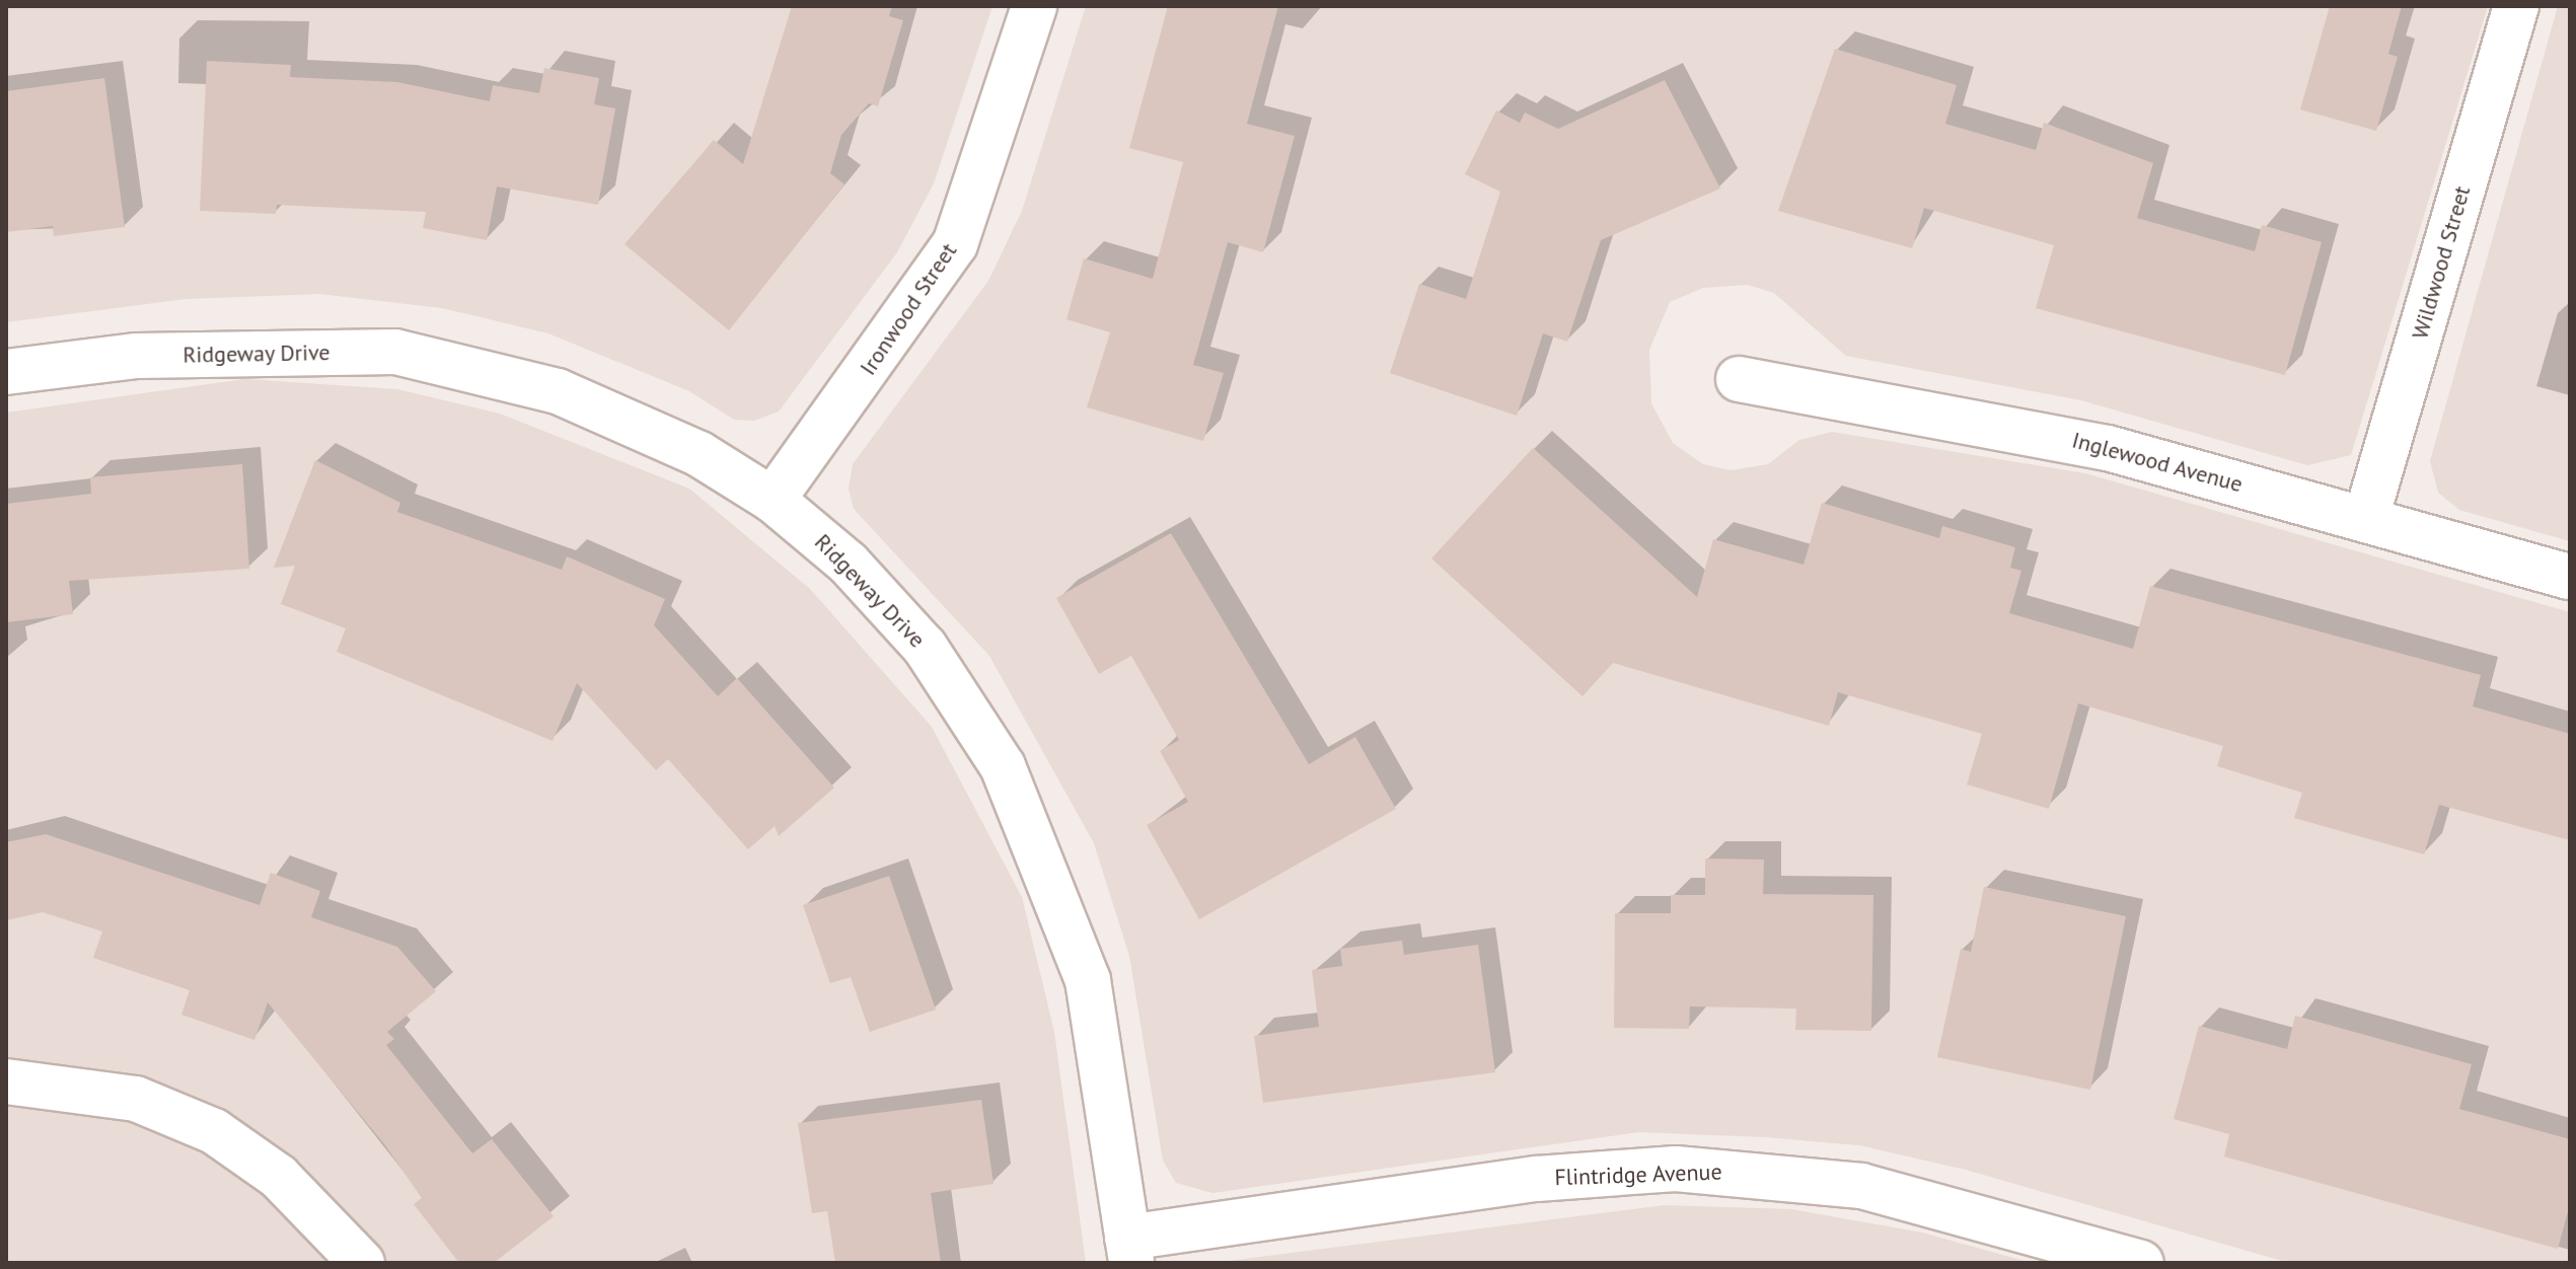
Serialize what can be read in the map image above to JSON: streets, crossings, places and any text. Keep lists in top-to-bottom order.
{
  "streets": {
    "street": [
      "Wildwood Street",
      "Ironwood Street",
      "Ridgeway Drive",
      "Inglewood Avenue",
      "Flintridge Avenue"
    ]
  },
  "crossings": [
    ["Wildwood Street", "Inglewood Avenue"],
    ["Ironwood Street", "Ridgeway Drive"],
    ["Ridgeway Drive", "Flintridge Avenue"]
  ]
}
